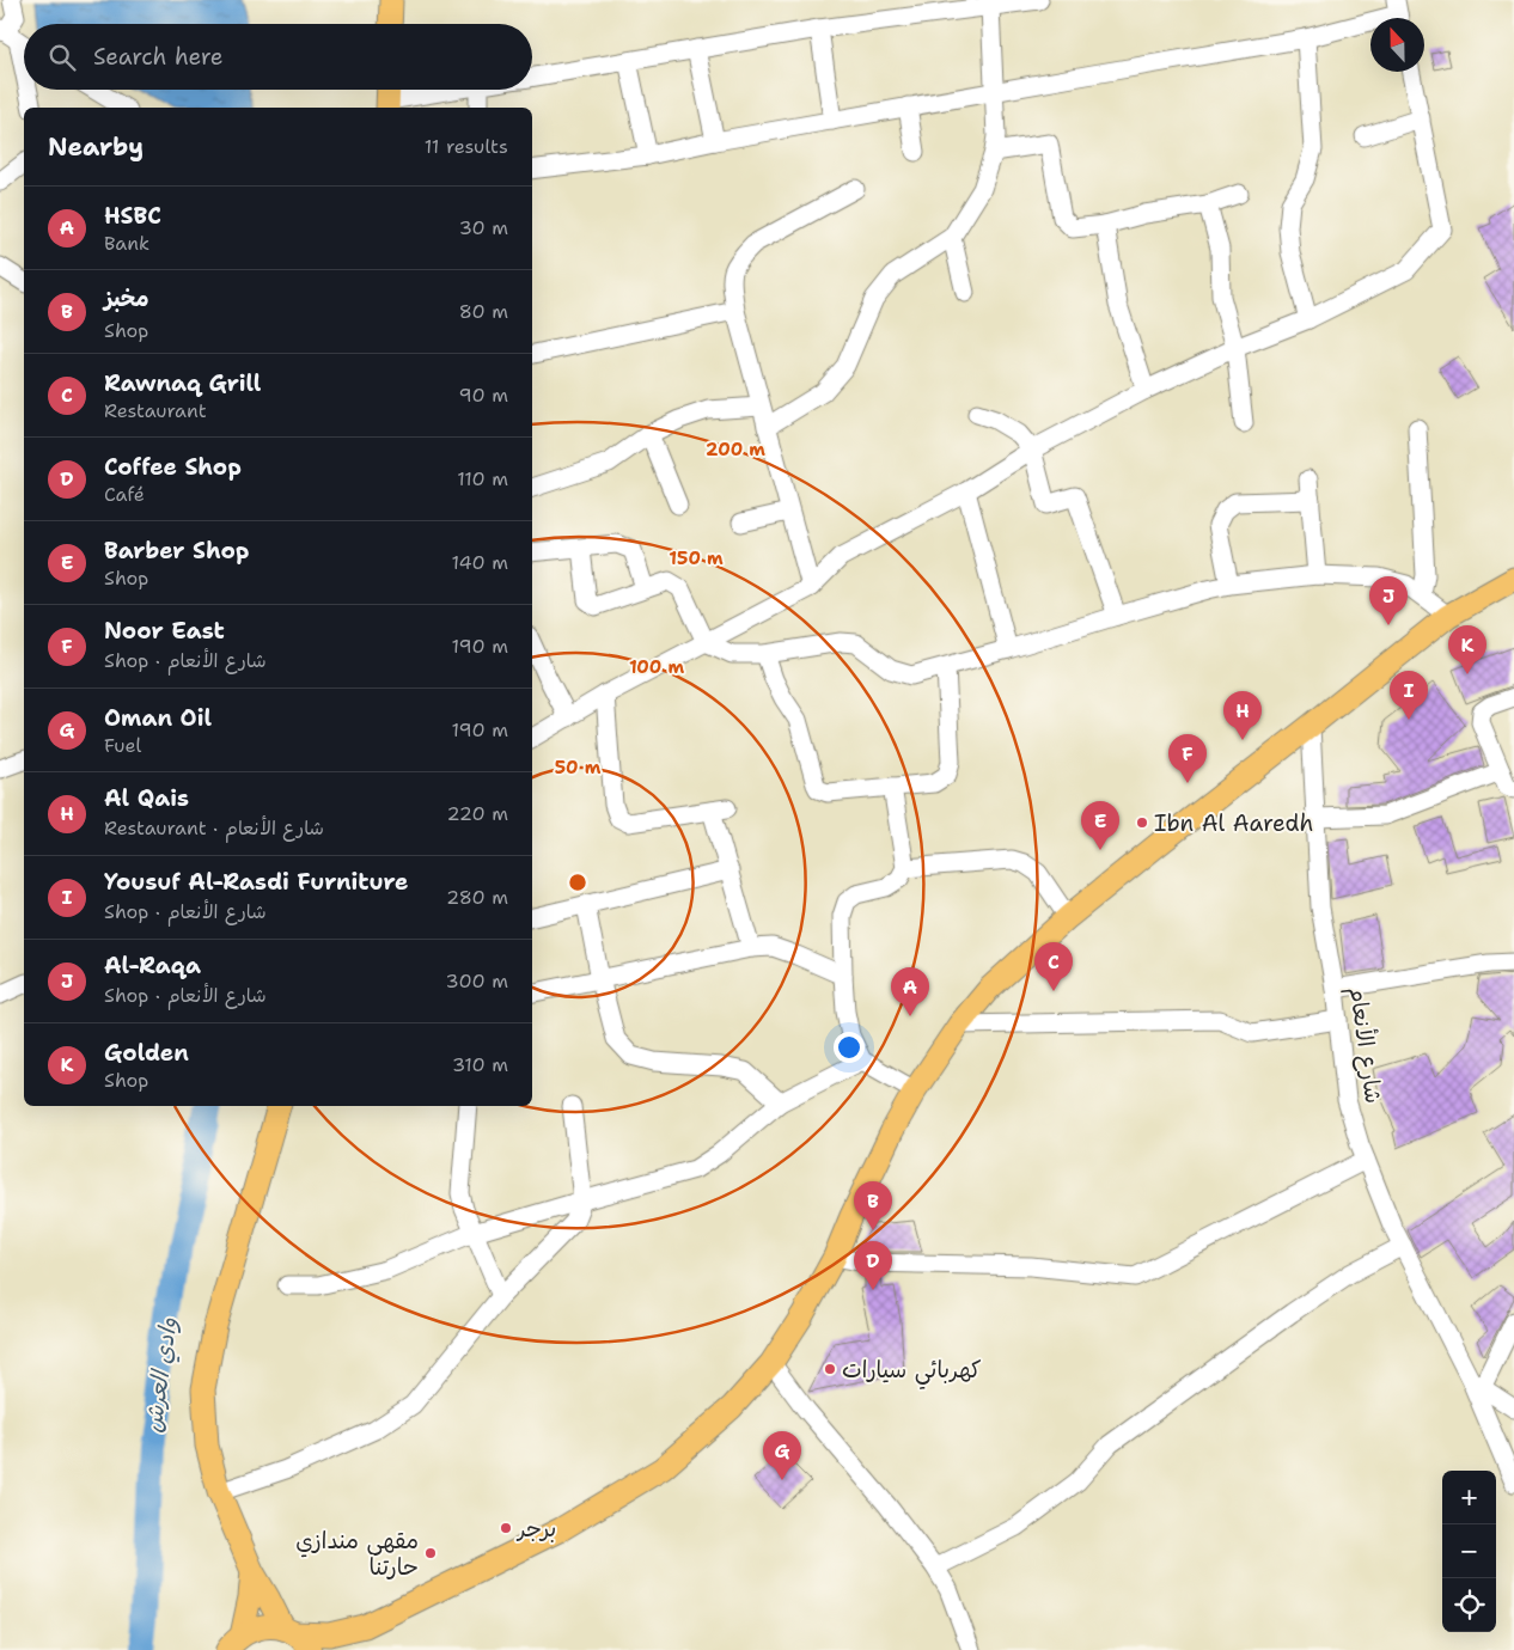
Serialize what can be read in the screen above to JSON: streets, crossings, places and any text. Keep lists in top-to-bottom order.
{
  "streets": {
    "street": ["شارع الأنعام"]
  },
  "water": ["وادي العرش"],
  "places": [
    "Ibn Al Aaredh",
    "كهربائي سيارات",
    "برجر",
    "مقهى مندازي حارتنا"
  ],
  "north": "top",
  "page": {
    "search": "Search here",
    "heading": ["Nearby", "11 results"],
    "list": [
      {
        "mark": "A",
        "name": "HSBC",
        "note": "Bank",
        "value": "30 m"
      },
      {
        "mark": "B",
        "name": "مخبز",
        "note": "Shop",
        "value": "80 m"
      },
      {
        "mark": "C",
        "name": "Rawnaq Grill",
        "note": "Restaurant",
        "value": "90 m"
      },
      {
        "mark": "D",
        "name": "Coffee Shop",
        "note": "Café",
        "value": "110 m"
      },
      {
        "mark": "E",
        "name": "Barber Shop",
        "note": "Shop",
        "value": "140 m"
      },
      {
        "mark": "F",
        "name": "Noor East",
        "note": "Shop · شارع الأنعام",
        "value": "190 m"
      },
      {
        "mark": "G",
        "name": "Oman Oil",
        "note": "Fuel",
        "value": "190 m"
      },
      {
        "mark": "H",
        "name": "Al Qais",
        "note": "Restaurant · شارع الأنعام",
        "value": "220 m"
      },
      {
        "mark": "I",
        "name": "Yousuf Al-Rasdi Furniture",
        "note": "Shop · شارع الأنعام",
        "value": "280 m"
      },
      {
        "mark": "J",
        "name": "Al-Raqa",
        "note": "Shop · شارع الأنعام",
        "value": "300 m"
      },
      {
        "mark": "K",
        "name": "Golden",
        "note": "Shop",
        "value": "310 m"
      }
    ],
    "pins": [
      "J",
      "K",
      "I",
      "H",
      "F",
      "E",
      "C",
      "A",
      "B",
      "D",
      "G"
    ],
    "map_buttons": ["+", "−"]
  },
  "rings": [
    "200 m",
    "150 m",
    "100 m",
    "50 m"
  ]
}
